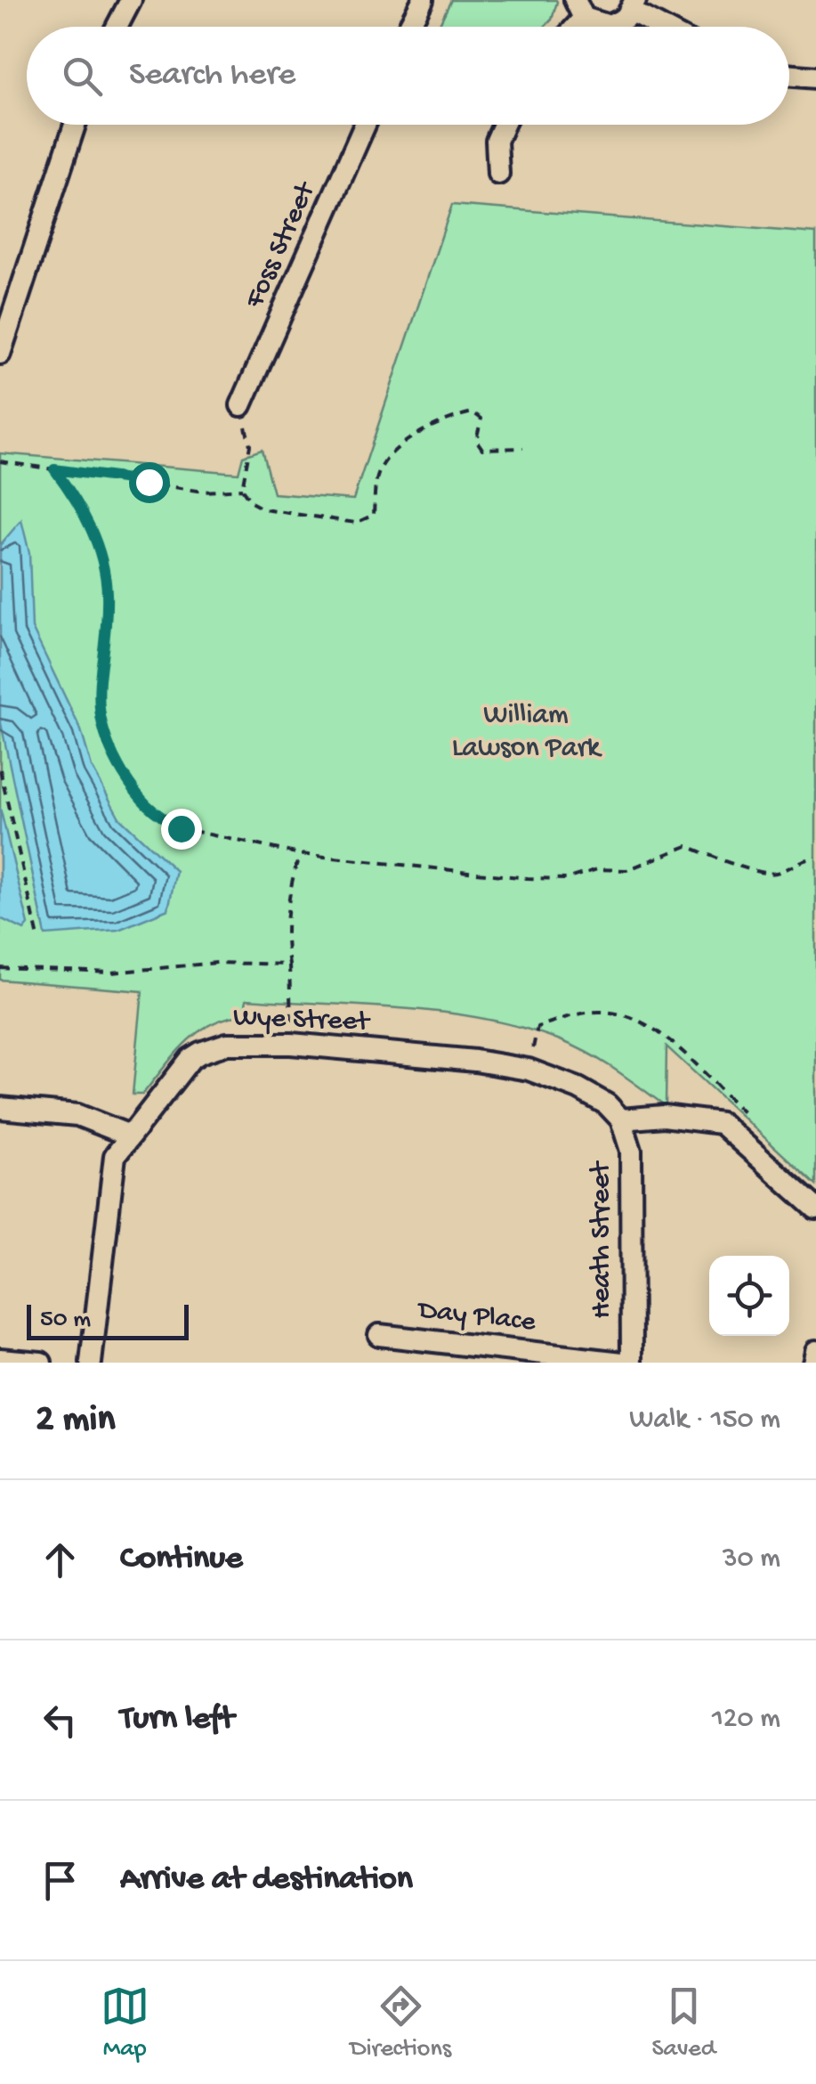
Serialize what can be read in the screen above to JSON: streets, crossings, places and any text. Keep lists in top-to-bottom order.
{
  "streets": {
    "street": [
      "Foss Street",
      "Wye Street",
      "Heath Street",
      "Day Place"
    ]
  },
  "crossings": [
    ["Wye Street", "Heath Street"]
  ],
  "parks": ["William Lawson Park"],
  "scale_bar": "50 m",
  "page": {
    "search": "Search here",
    "scale": "50 m",
    "heading": ["2 min", "Walk · 150 m"],
    "list": [
      ["Continue", "30 m"],
      ["Turn left", "120 m"],
      "Arrive at destination"
    ],
    "nav": ["Map", "Directions", "Saved"]
  }
}
